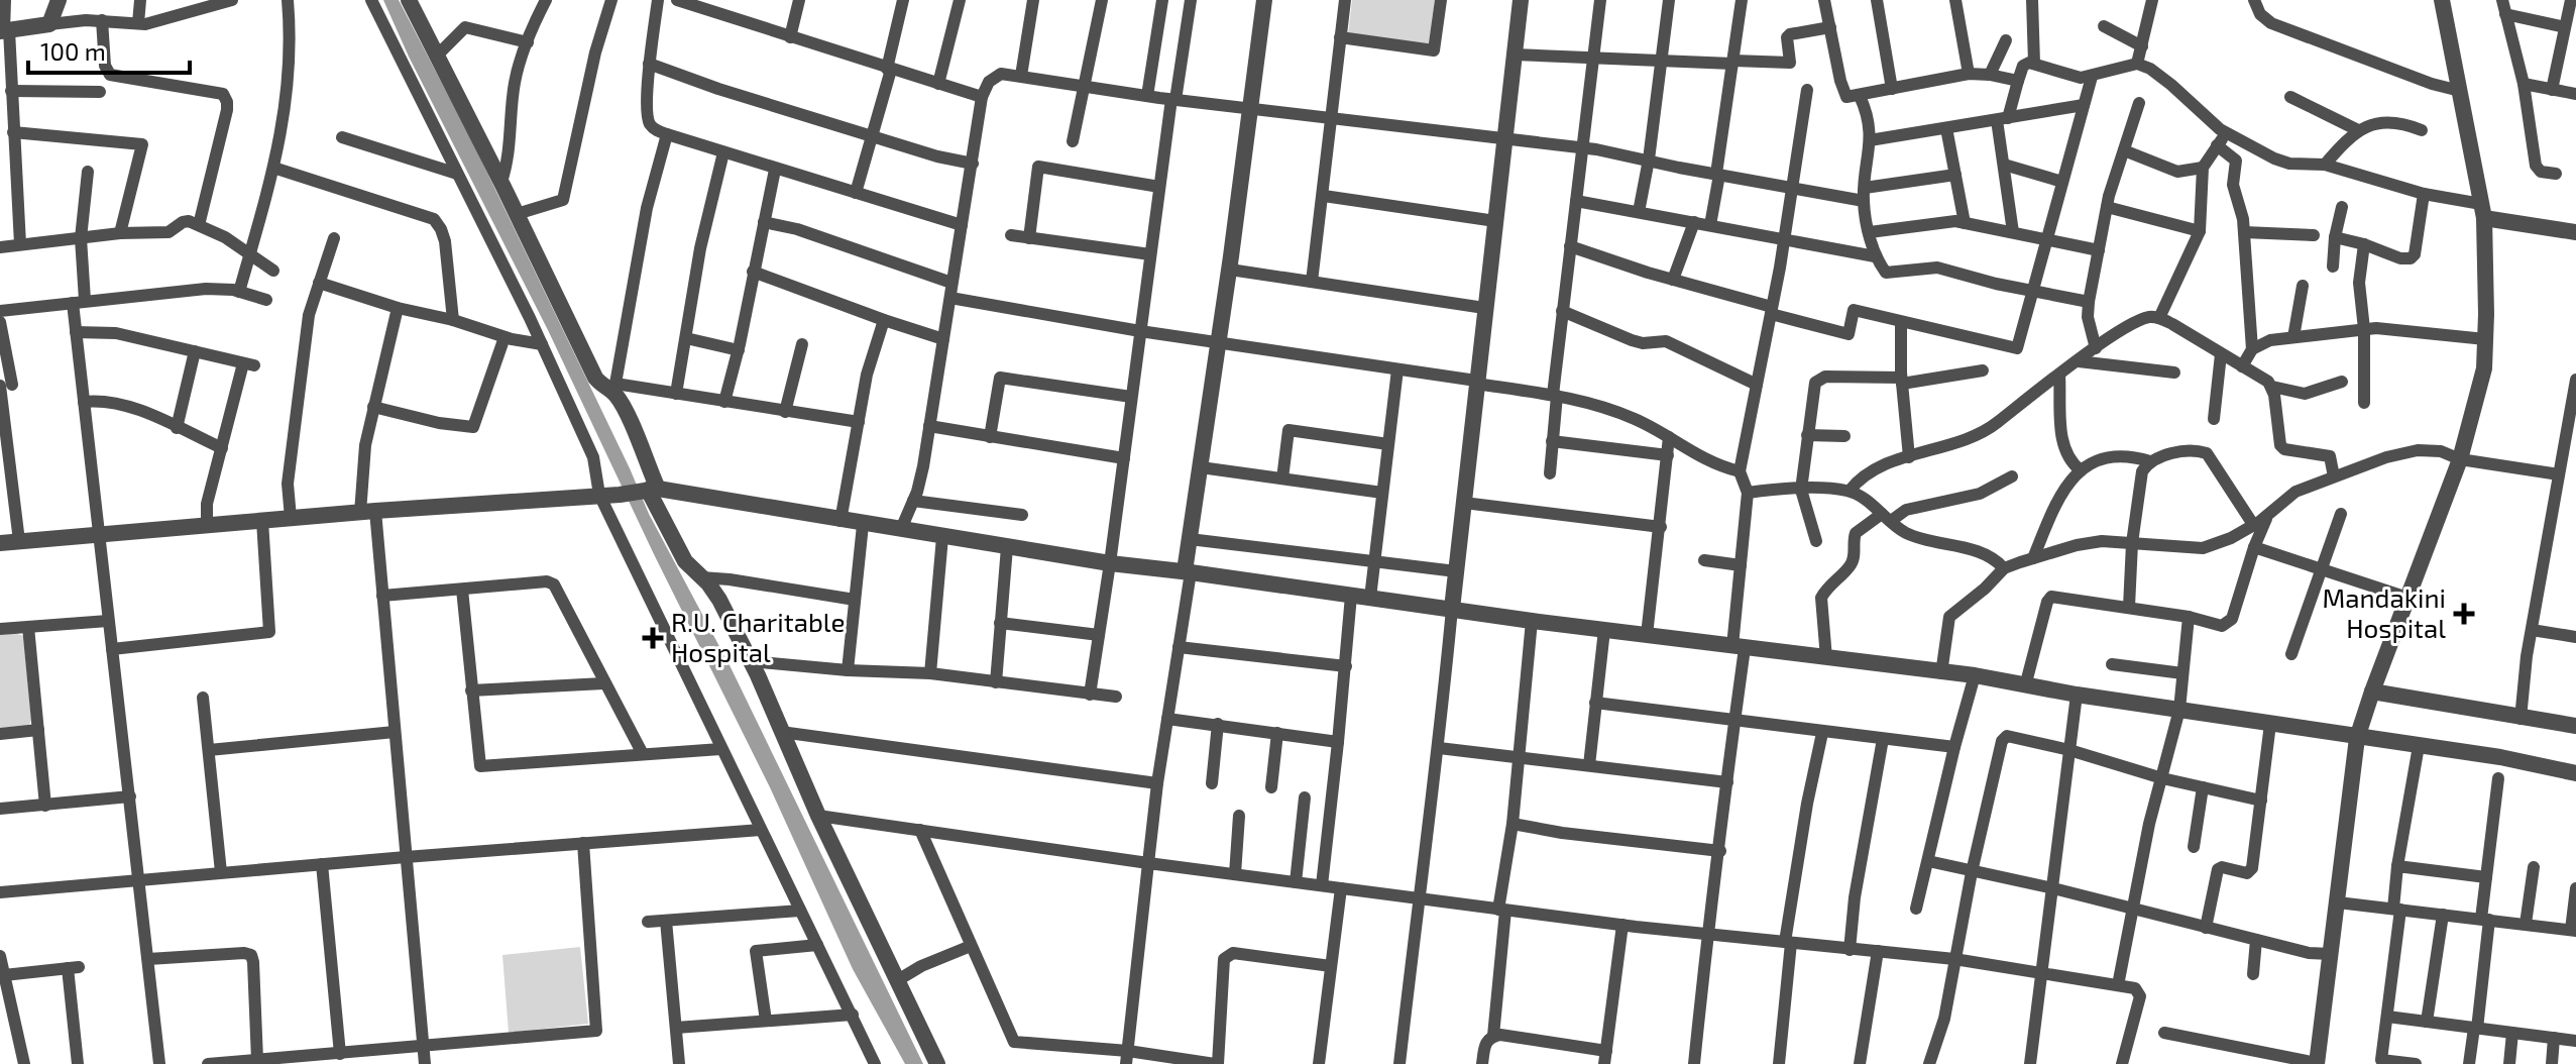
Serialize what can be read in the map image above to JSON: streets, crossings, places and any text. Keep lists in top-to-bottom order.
{
  "places": {
    "health": ["Mandakini Hospital", "R.U. Charitable Hospital"]
  },
  "scale_bar": "100 m"
}
